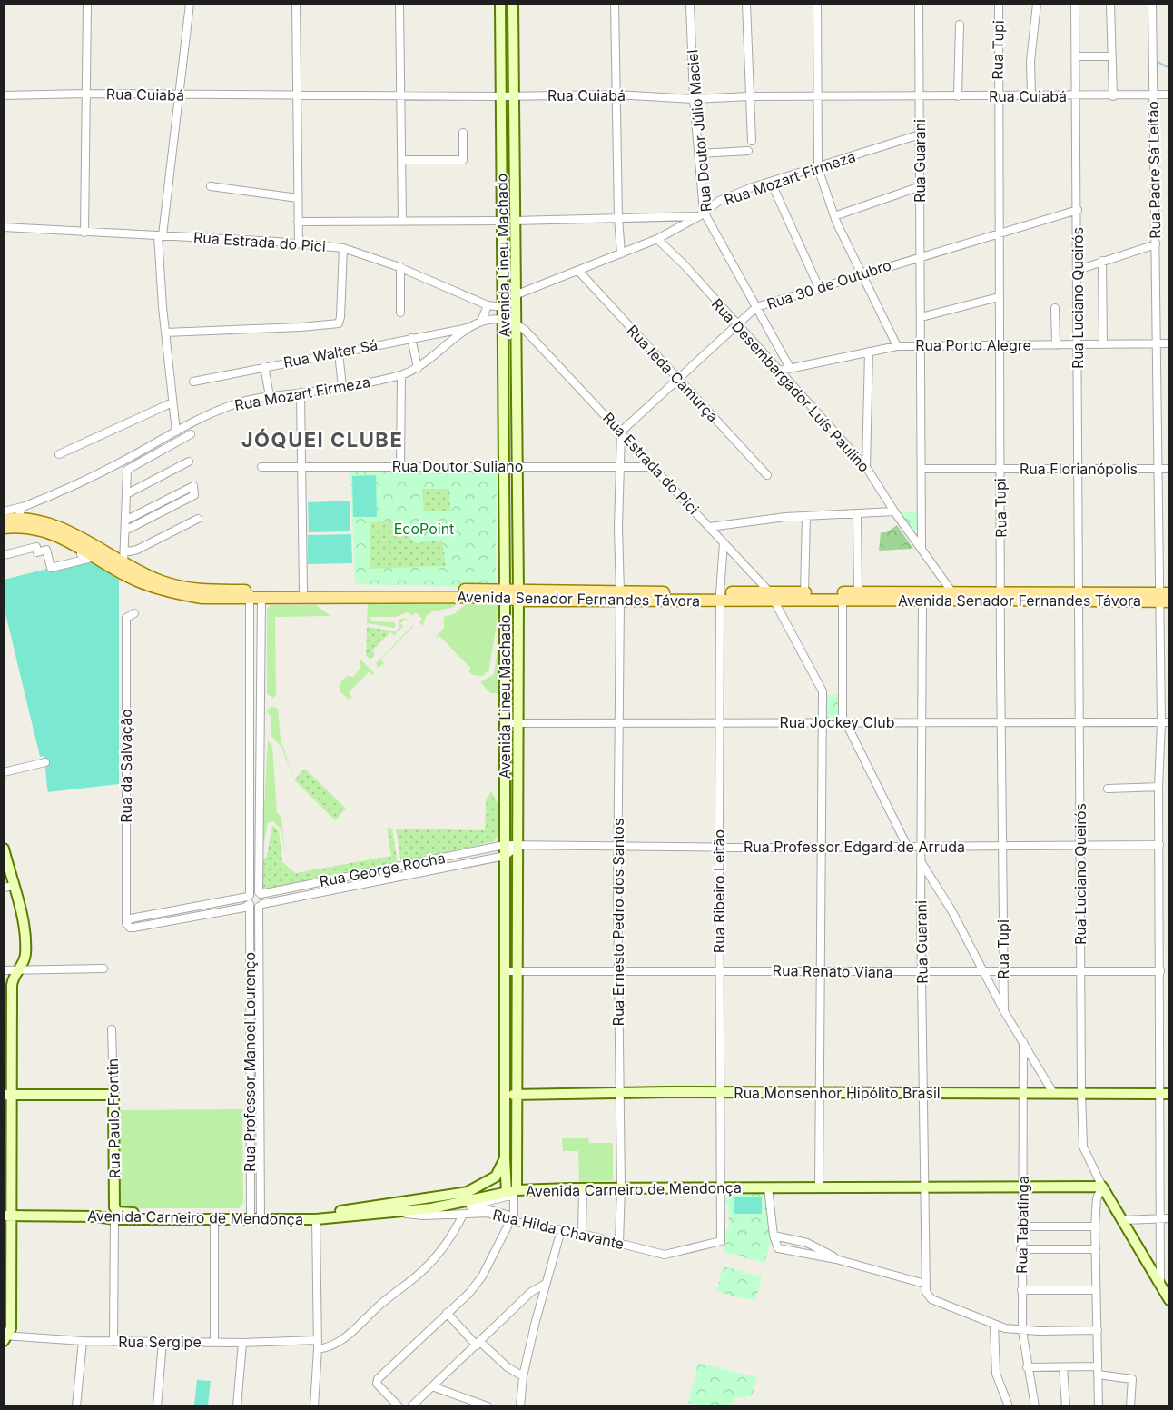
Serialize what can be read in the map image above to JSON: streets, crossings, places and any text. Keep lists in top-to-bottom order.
{
  "streets": {
    "main road": ["Avenida Senador Fernandes Távora"],
    "street": [
      "Rua Tupi",
      "Rua Cuiabá",
      "Rua Doutor Júlio Maciel",
      "Rua Guarani",
      "Rua Padre Sá Leitão",
      "Rua Mozart Firmeza",
      "Rua Estrada do Pici",
      "Avenida Lineu Machado",
      "Rua 30 de Outubro",
      "Rua Luciano Queirós",
      "Rua Porto Alegre",
      "Rua Walter Sá",
      "Rua Ieda Camurça",
      "Rua Desembargador Luís Paulino",
      "Rua Doutor Suliano",
      "Rua Florianópolis",
      "Rua Jockey Club",
      "Rua da Salvação",
      "Rua Professor Edgard de Arruda",
      "Rua George Rocha",
      "Rua Ribeiro Leitão",
      "Rua Ernesto Pedro dos Santos",
      "Rua Renato Viana",
      "Rua Professor Manoel Lourenço",
      "Rua Monsenhor Hipólito Brasil",
      "Rua Paulo Frontin",
      "Avenida Carneiro de Mendonça",
      "Rua Tabatinga",
      "Rua Hilda Chavante",
      "Rua Sergipe"
    ]
  },
  "crossings": [
    ["Rua Tupi", "Rua Cuiabá"],
    ["Rua Tupi", "Rua 30 de Outubro"],
    ["Rua Tupi", "Rua Porto Alegre"],
    ["Rua Tupi", "Rua Florianópolis"],
    ["Rua Tupi", "Avenida Senador Fernandes Távora"],
    ["Rua Tupi", "Rua Jockey Club"],
    ["Rua Tupi", "Rua Professor Edgard de Arruda"],
    ["Rua Tupi", "Rua Renato Viana"],
    ["Rua Cuiabá", "Rua Doutor Júlio Maciel"],
    ["Rua Cuiabá", "Rua Guarani"],
    ["Rua Cuiabá", "Rua Padre Sá Leitão"],
    ["Rua Cuiabá", "Avenida Lineu Machado"],
    ["Rua Cuiabá", "Rua Luciano Queirós"],
    ["Rua Doutor Júlio Maciel", "Rua Mozart Firmeza"],
    ["Rua Doutor Júlio Maciel", "Rua 30 de Outubro"],
    ["Rua Doutor Júlio Maciel", "Rua Porto Alegre"],
    ["Rua Guarani", "Rua Mozart Firmeza"],
    ["Rua Guarani", "Rua 30 de Outubro"],
    ["Rua Guarani", "Rua Porto Alegre"],
    ["Rua Guarani", "Rua Desembargador Luís Paulino"],
    ["Rua Guarani", "Rua Florianópolis"],
    ["Rua Guarani", "Avenida Senador Fernandes Távora"],
    ["Rua Guarani", "Rua Jockey Club"],
    ["Rua Guarani", "Rua Professor Edgard de Arruda"],
    ["Rua Guarani", "Rua Renato Viana"],
    ["Rua Guarani", "Rua Monsenhor Hipólito Brasil"],
    ["Rua Guarani", "Avenida Carneiro de Mendonça"],
    ["Rua Padre Sá Leitão", "Rua Luciano Queirós"],
    ["Rua Padre Sá Leitão", "Rua Porto Alegre"],
    ["Rua Padre Sá Leitão", "Rua Florianópolis"],
    ["Rua Padre Sá Leitão", "Avenida Senador Fernandes Távora"],
    ["Rua Padre Sá Leitão", "Rua Jockey Club"],
    ["Rua Padre Sá Leitão", "Rua Professor Edgard de Arruda"],
    ["Rua Padre Sá Leitão", "Rua Renato Viana"],
    ["Rua Padre Sá Leitão", "Rua Monsenhor Hipólito Brasil"],
    ["Rua Padre Sá Leitão", "Avenida Carneiro de Mendonça"],
    ["Rua Mozart Firmeza", "Rua Estrada do Pici"],
    ["Rua Mozart Firmeza", "Avenida Lineu Machado"],
    ["Rua Mozart Firmeza", "Rua Walter Sá"],
    ["Rua Mozart Firmeza", "Rua Ieda Camurça"],
    ["Rua Mozart Firmeza", "Rua Desembargador Luís Paulino"],
    ["Rua Mozart Firmeza", "Avenida Senador Fernandes Távora"],
    ["Rua Estrada do Pici", "Avenida Lineu Machado"],
    ["Rua Estrada do Pici", "Rua 30 de Outubro"],
    ["Rua Estrada do Pici", "Rua Doutor Suliano"],
    ["Rua Estrada do Pici", "Avenida Senador Fernandes Távora"],
    ["Rua Estrada do Pici", "Rua Jockey Club"],
    ["Rua Estrada do Pici", "Rua Professor Edgard de Arruda"],
    ["Rua Estrada do Pici", "Rua Ribeiro Leitão"],
    ["Rua Estrada do Pici", "Rua Ernesto Pedro dos Santos"],
    ["Rua Estrada do Pici", "Rua Renato Viana"],
    ["Rua Estrada do Pici", "Rua Monsenhor Hipólito Brasil"],
    ["Rua Estrada do Pici", "Avenida Carneiro de Mendonça"],
    ["Avenida Lineu Machado", "Rua Doutor Suliano"],
    ["Avenida Lineu Machado", "Avenida Senador Fernandes Távora"],
    ["Avenida Lineu Machado", "Rua Jockey Club"],
    ["Avenida Lineu Machado", "Rua Professor Edgard de Arruda"],
    ["Avenida Lineu Machado", "Rua George Rocha"],
    ["Avenida Lineu Machado", "Rua Renato Viana"],
    ["Avenida Lineu Machado", "Rua Monsenhor Hipólito Brasil"],
    ["Avenida Lineu Machado", "Avenida Carneiro de Mendonça"],
    ["Rua 30 de Outubro", "Rua Luciano Queirós"],
    ["Rua 30 de Outubro", "Rua Ieda Camurça"],
    ["Rua 30 de Outubro", "Rua Desembargador Luís Paulino"],
    ["Rua 30 de Outubro", "Rua Ernesto Pedro dos Santos"],
    ["Rua Luciano Queirós", "Rua Porto Alegre"],
    ["Rua Luciano Queirós", "Rua Florianópolis"],
    ["Rua Luciano Queirós", "Avenida Senador Fernandes Távora"],
    ["Rua Luciano Queirós", "Rua Jockey Club"],
    ["Rua Luciano Queirós", "Rua Professor Edgard de Arruda"],
    ["Rua Luciano Queirós", "Rua Renato Viana"],
    ["Rua Luciano Queirós", "Rua Monsenhor Hipólito Brasil"],
    ["Rua Porto Alegre", "Rua Desembargador Luís Paulino"],
    ["Rua Desembargador Luís Paulino", "Avenida Senador Fernandes Távora"],
    ["Rua Doutor Suliano", "Rua Ernesto Pedro dos Santos"],
    ["Avenida Senador Fernandes Távora", "Rua Ribeiro Leitão"],
    ["Avenida Senador Fernandes Távora", "Rua Ernesto Pedro dos Santos"],
    ["Avenida Senador Fernandes Távora", "Rua Professor Manoel Lourenço"],
    ["Rua Jockey Club", "Rua Ribeiro Leitão"],
    ["Rua Jockey Club", "Rua Ernesto Pedro dos Santos"],
    ["Rua Professor Edgard de Arruda", "Rua George Rocha"],
    ["Rua Professor Edgard de Arruda", "Rua Ribeiro Leitão"],
    ["Rua Professor Edgard de Arruda", "Rua Ernesto Pedro dos Santos"],
    ["Rua George Rocha", "Rua Professor Manoel Lourenço"],
    ["Rua Ribeiro Leitão", "Rua Renato Viana"],
    ["Rua Ribeiro Leitão", "Rua Monsenhor Hipólito Brasil"],
    ["Rua Ribeiro Leitão", "Avenida Carneiro de Mendonça"],
    ["Rua Ribeiro Leitão", "Rua Hilda Chavante"],
    ["Rua Ernesto Pedro dos Santos", "Rua Renato Viana"],
    ["Rua Ernesto Pedro dos Santos", "Rua Monsenhor Hipólito Brasil"],
    ["Rua Ernesto Pedro dos Santos", "Avenida Carneiro de Mendonça"],
    ["Rua Ernesto Pedro dos Santos", "Rua Hilda Chavante"],
    ["Rua Professor Manoel Lourenço", "Avenida Carneiro de Mendonça"],
    ["Rua Monsenhor Hipólito Brasil", "Rua Tabatinga"],
    ["Rua Paulo Frontin", "Avenida Carneiro de Mendonça"],
    ["Avenida Carneiro de Mendonça", "Rua Tabatinga"],
    ["Avenida Carneiro de Mendonça", "Rua Hilda Chavante"]
  ],
  "districts": ["JÓQUEI CLUBE"],
  "parks": ["EcoPoint"]
}
